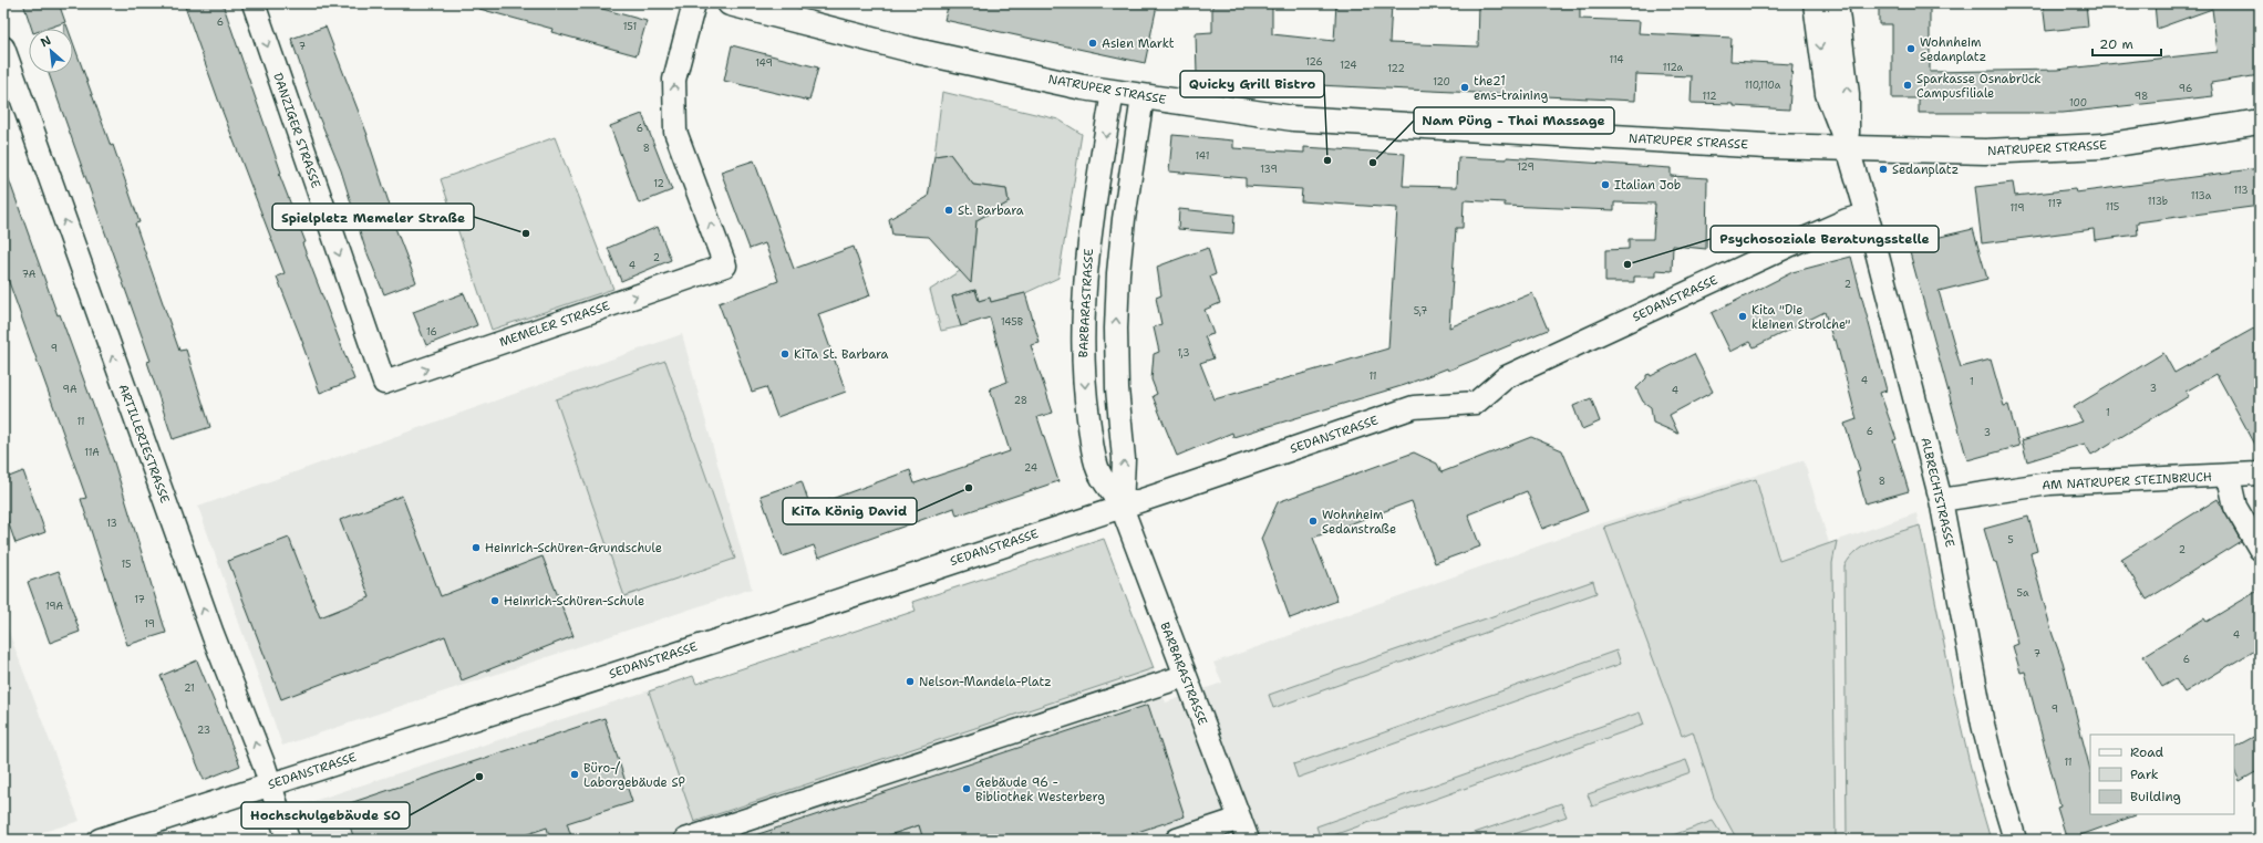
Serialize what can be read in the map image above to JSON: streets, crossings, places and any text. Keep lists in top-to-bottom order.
{
  "streets": {
    "street": [
      "NATRUPER STRASSE",
      "DANZIGER STRASSE",
      "SEDANSTRASSE",
      "BARBARASTRASSE",
      "MEMELER STRASSE",
      "ARTILLERIESTRASSE",
      "AM NATRUPER STEINBRUCH",
      "ALBRECHTSTRASSE"
    ]
  },
  "crossings": [
    ["NATRUPER STRASSE", "BARBARASTRASSE"],
    ["NATRUPER STRASSE", "ALBRECHTSTRASSE"],
    ["DANZIGER STRASSE", "MEMELER STRASSE"],
    ["SEDANSTRASSE", "BARBARASTRASSE"],
    ["SEDANSTRASSE", "ARTILLERIESTRASSE"],
    ["SEDANSTRASSE", "ALBRECHTSTRASSE"],
    ["AM NATRUPER STEINBRUCH", "ALBRECHTSTRASSE"]
  ],
  "one_way": ["DANZIGER STRASSE", "ARTILLERIESTRASSE"],
  "places": [
    "Asien Markt",
    "Wohnheim Sedanplatz",
    "Sparkasse Osnabrück Campusfiliale",
    "the21 ems-training",
    "Quicky Grill Bistro",
    "Nam Püng - Thai Massage",
    "Sedanplatz",
    "Italian Job",
    "St. Barbara",
    "Spielpletz Memeler Straße",
    "Psychosoziale Beratungsstelle",
    "Kita \"Die kleinen Strolche\"",
    "KiTa St. Barbara",
    "KiTa König David",
    "Wohnheim Sedanstraße",
    "Heinrich-Schüren-Grundschule",
    "Heinrich-Schüren-Schule",
    "Nelson-Mandela-Platz",
    "Büro-/ Laborgebäude SP",
    "Hochschulgebäude SO",
    "Gebäude 96 - Bibliothek Westerberg"
  ],
  "house_numbers": [
    "6",
    "151",
    "7",
    "114",
    "126",
    "149",
    "124",
    "112a",
    "122",
    "120",
    "110,110a",
    "96",
    "112",
    "98",
    "100",
    "6",
    "8",
    "141",
    "129",
    "139",
    "12",
    "113",
    "113a",
    "113b",
    "117",
    "115",
    "119",
    "2",
    "4",
    "7A",
    "2",
    "5,7",
    "145B",
    "16",
    "9",
    "1,3",
    "11",
    "4",
    "1",
    "3",
    "9A",
    "4",
    "28",
    "1",
    "11",
    "6",
    "3",
    "11A",
    "24",
    "8",
    "13",
    "5",
    "2",
    "15",
    "5a",
    "17",
    "19A",
    "19",
    "4",
    "7",
    "6",
    "21",
    "9",
    "23",
    "11"
  ],
  "legend": ["Road", "Park", "Building"],
  "scale_bar": "20 m",
  "north": "top left"
}
